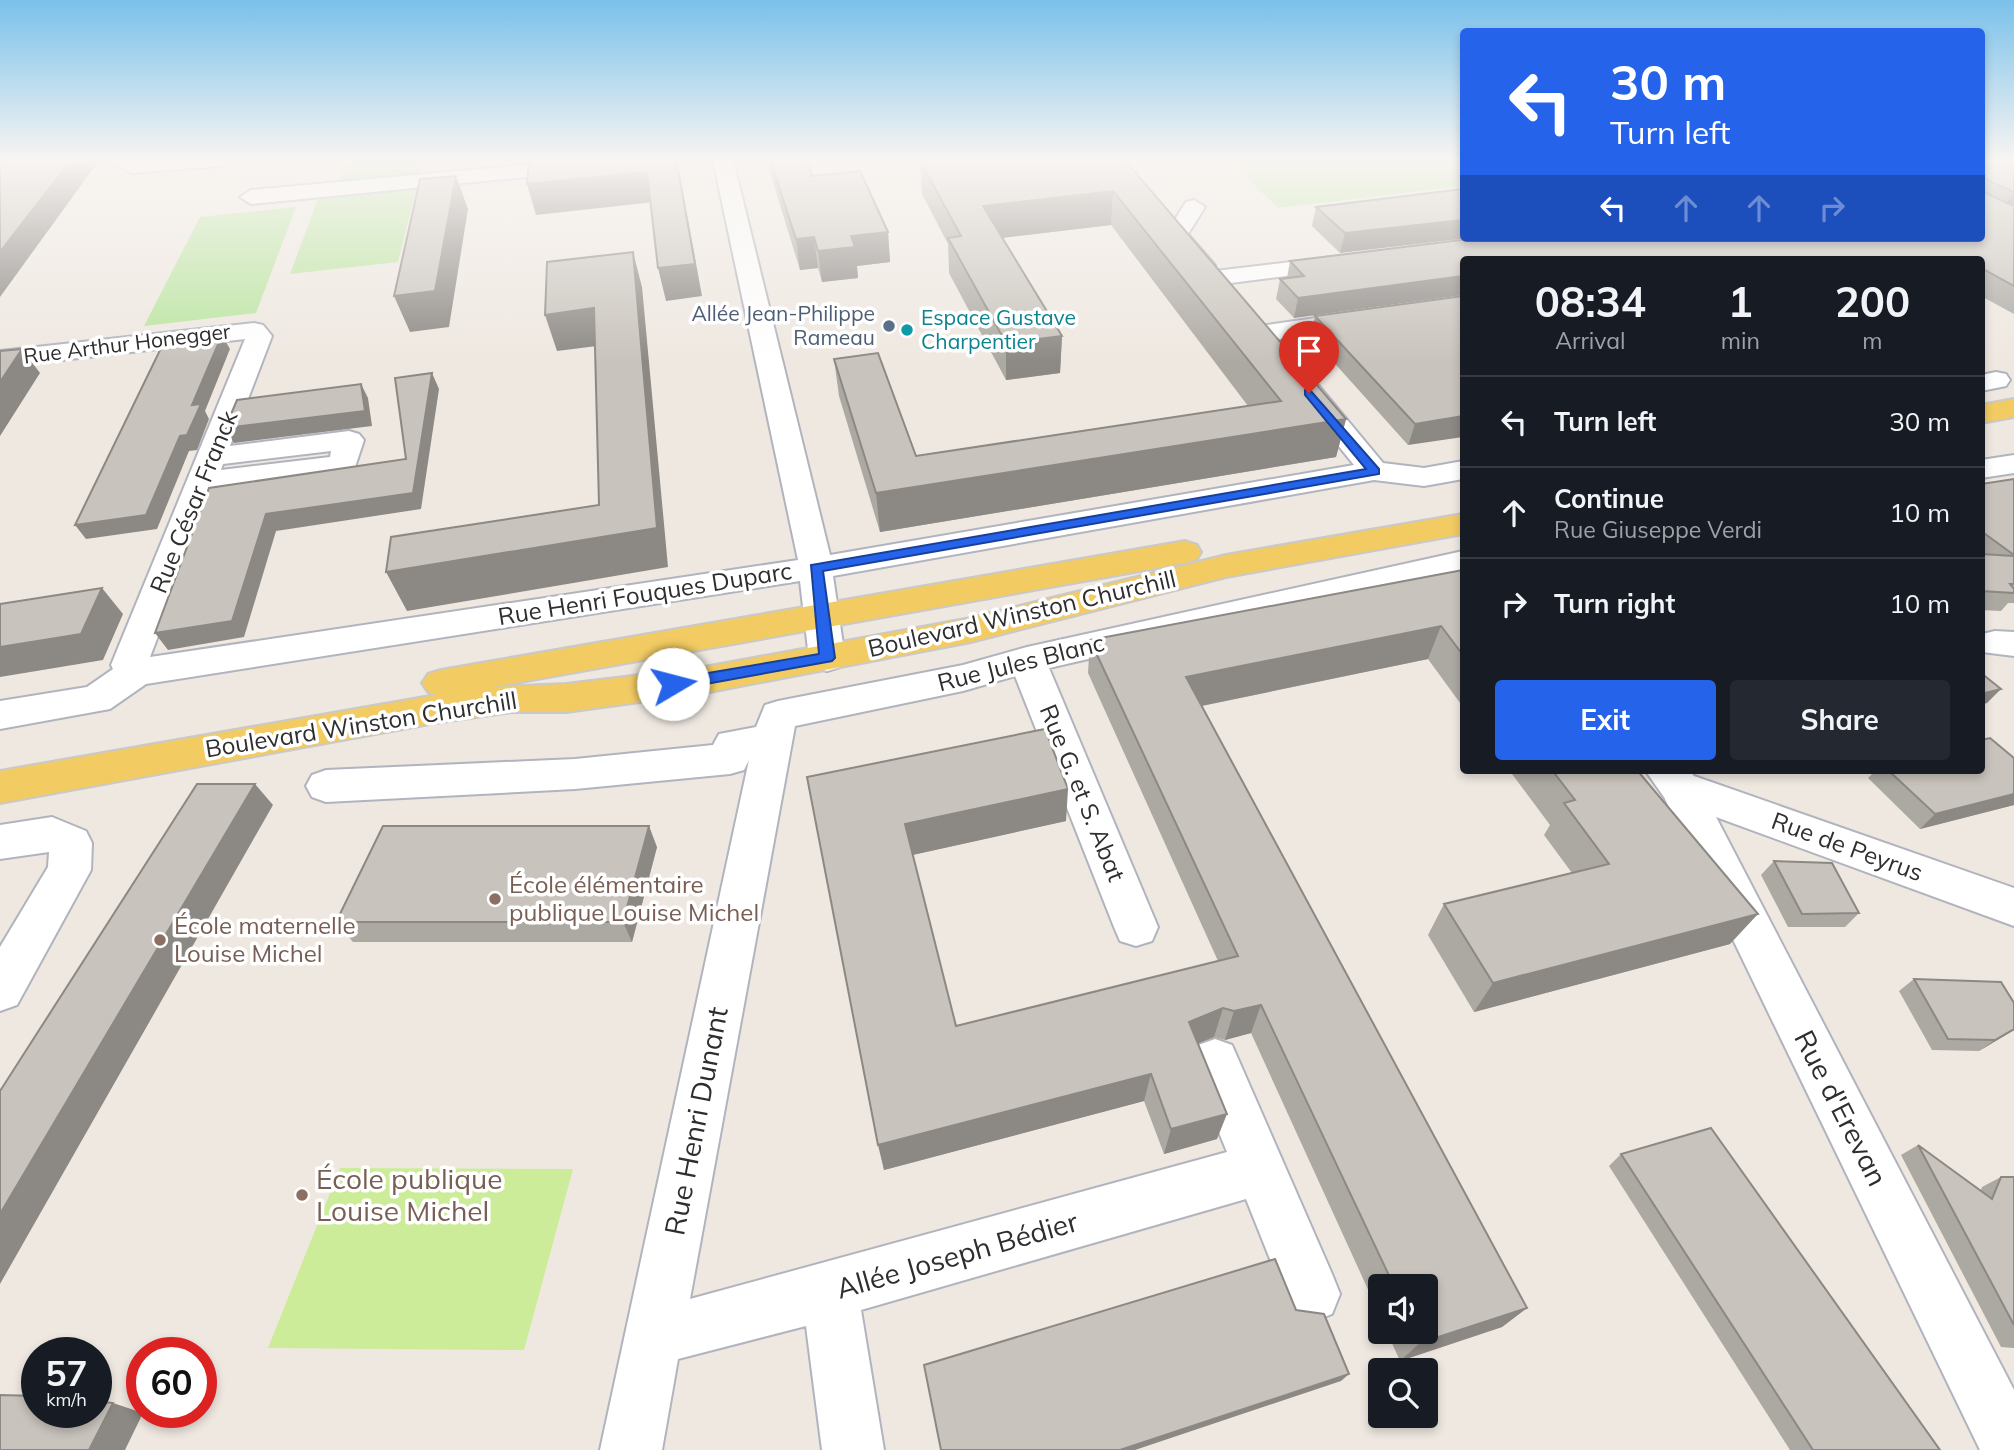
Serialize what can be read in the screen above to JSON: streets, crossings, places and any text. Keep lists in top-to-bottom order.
{
  "streets": {
    "main road": ["Boulevard Winston Churchill"],
    "street": [
      "Rue Arthur Honegger",
      "Rue César Franck",
      "Rue Henri Fouques Duparc",
      "Rue Jules Blanc",
      "Rue G. et S. Abat",
      "Rue de Peyrus",
      "Rue d'Erevan",
      "Rue Henri Dunant",
      "Allée Joseph Bédier"
    ]
  },
  "crossings": [
    ["Rue Arthur Honegger", "Rue César Franck"],
    ["Rue César Franck", "Rue Henri Fouques Duparc"],
    ["Rue Jules Blanc", "Rue G. et S. Abat"],
    ["Rue Jules Blanc", "Rue Henri Dunant"],
    ["Rue de Peyrus", "Rue d'Erevan"],
    ["Rue Henri Dunant", "Allée Joseph Bédier"]
  ],
  "places": [
    "Allée Jean-Philippe Rameau",
    "Espace Gustave Charpentier",
    "École élémentaire publique Louise Michel",
    "École maternelle Louise Michel",
    "École publique Louise Michel"
  ],
  "page": {
    "turn": ["30 m", "Turn left"],
    "eta": [
      "08:34",
      "Arrival",
      "1",
      "min",
      "200",
      "m"
    ],
    "list": [
      {
        "name": "Turn left",
        "value": "30 m"
      },
      {
        "name": "Continue",
        "note": "Rue Giuseppe Verdi",
        "value": "10 m"
      },
      {
        "name": "Turn right",
        "value": "10 m"
      }
    ],
    "buttons": ["Exit", "Share"],
    "speed": "57 km/h",
    "limit": "60"
  }
}
